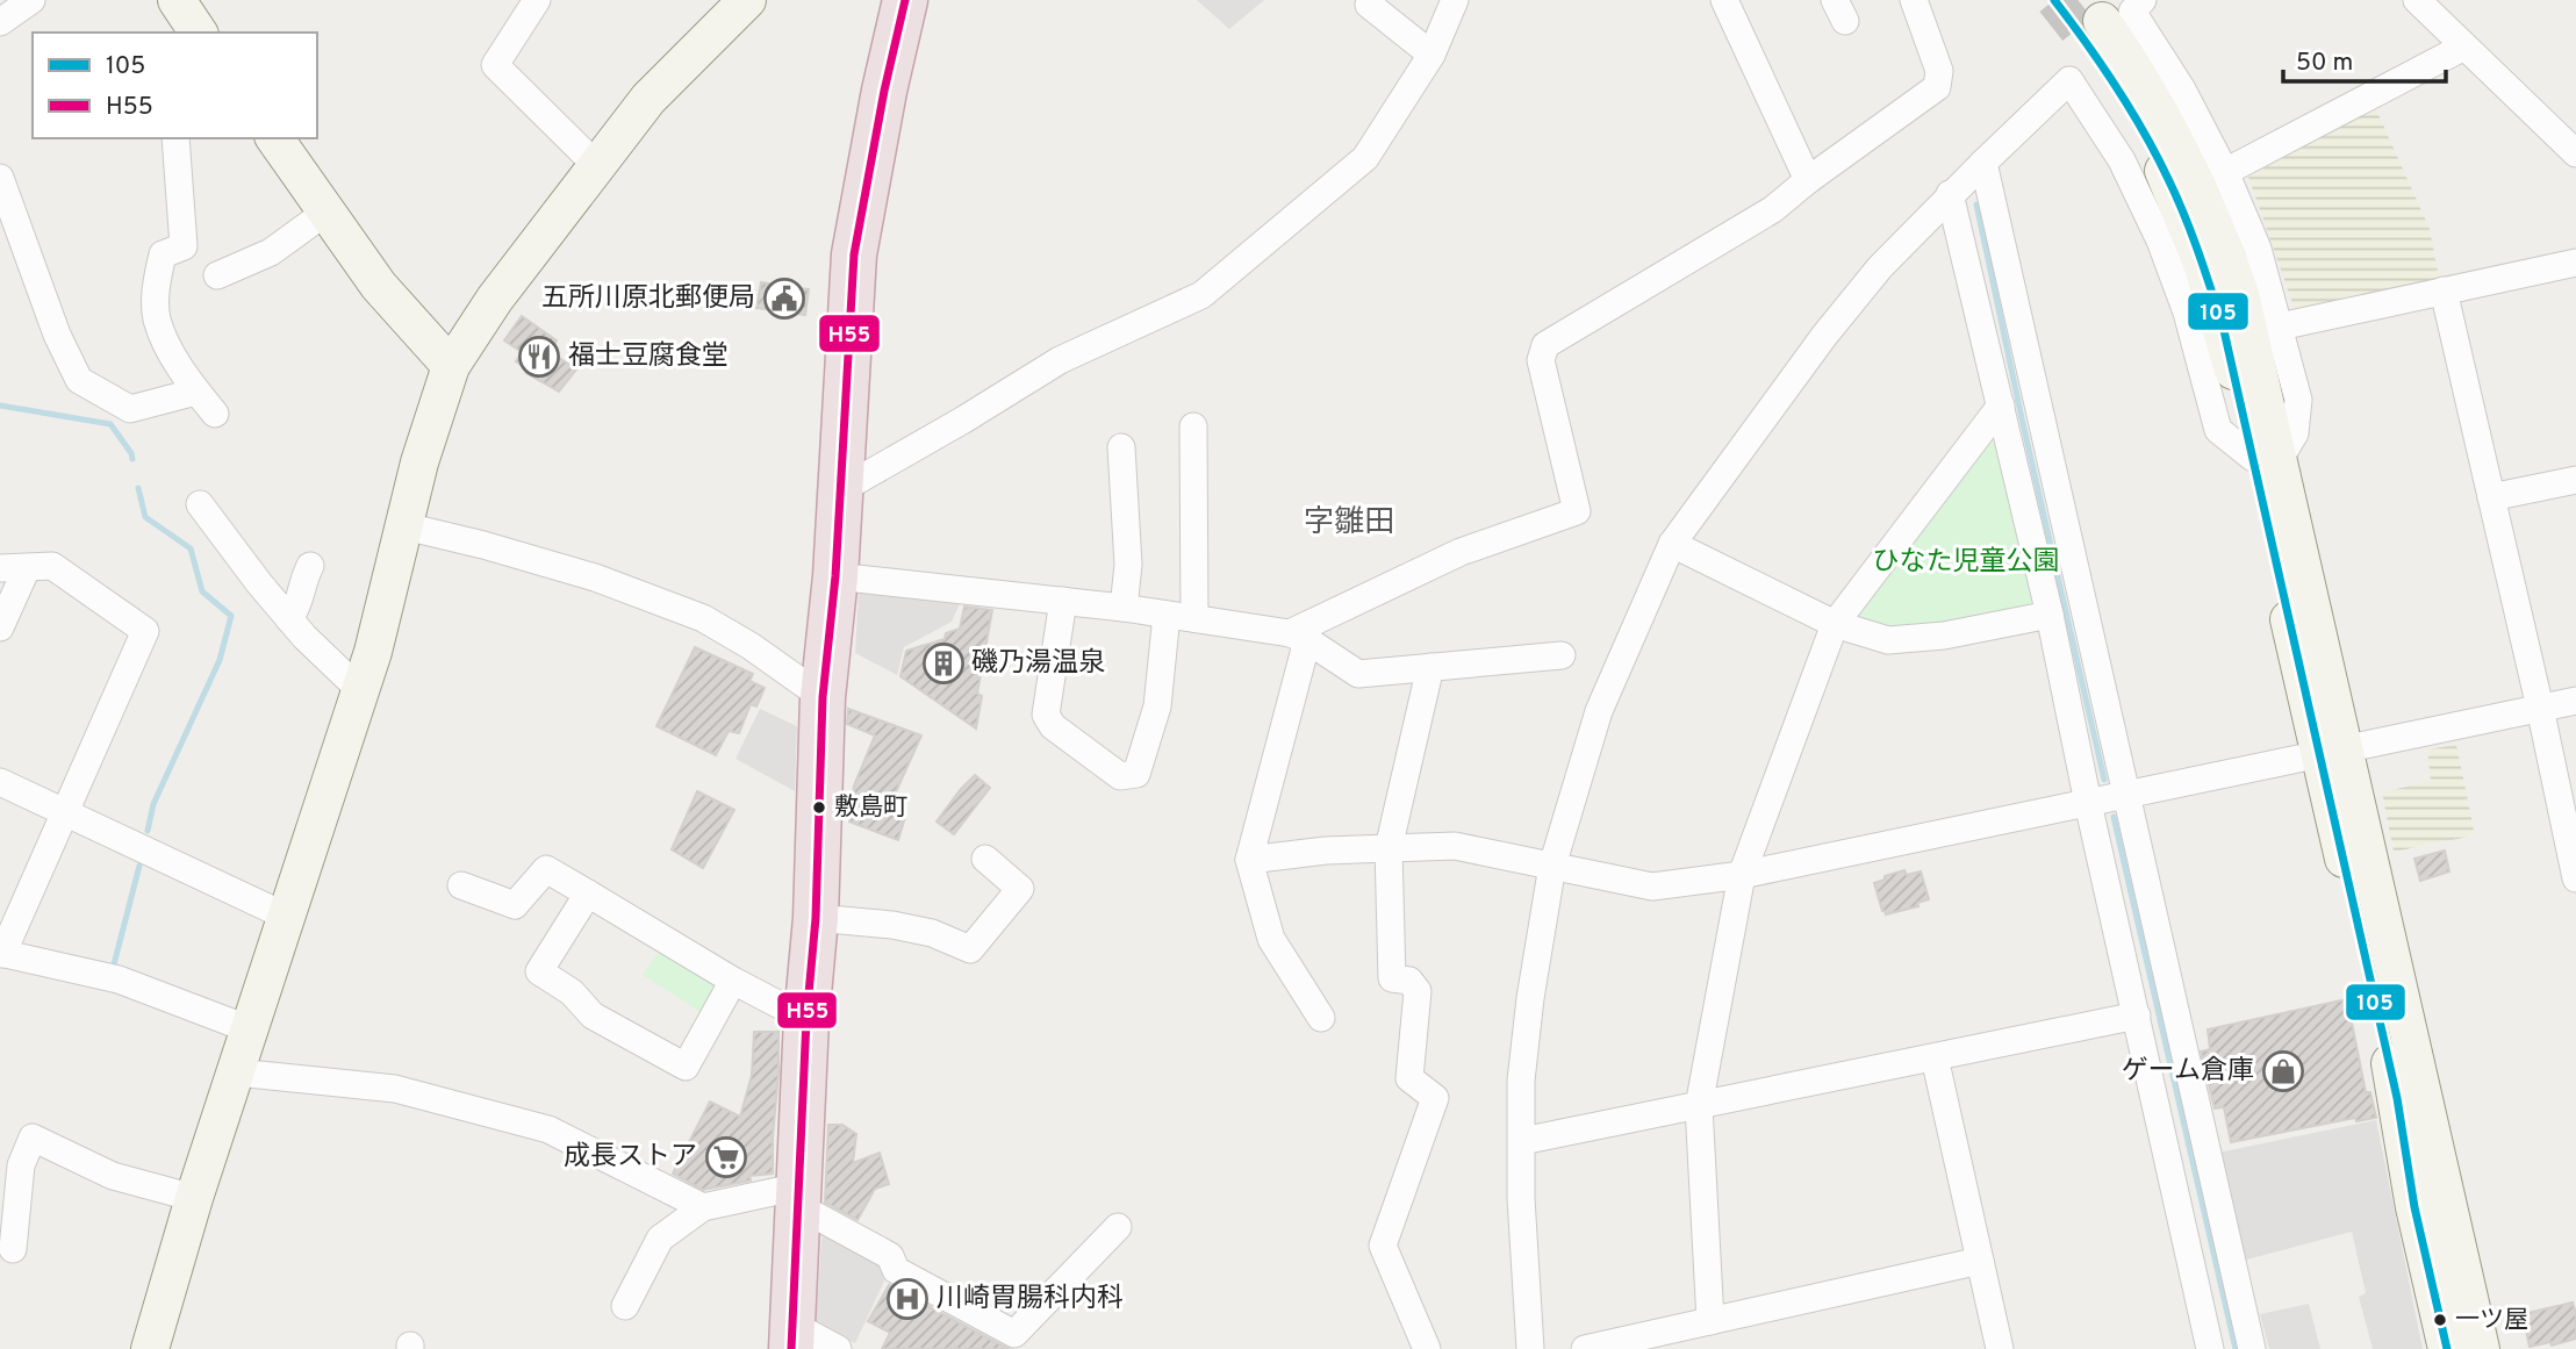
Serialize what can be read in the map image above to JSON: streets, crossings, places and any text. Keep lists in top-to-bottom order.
{
  "districts": ["字雛田"],
  "parks": ["ひなた児童公園"],
  "places": {
    "public building": ["五所川原北郵便局"],
    "restaurant": ["福士豆腐食堂"],
    "building": ["磯乃湯温泉"],
    "other": ["敷島町", "一ツ屋"],
    "shop": ["ゲーム倉庫"],
    "supermarket": ["成長ストア"],
    "hospital": ["川崎胃腸科内科"]
  },
  "lines": ["transit line 105", "transit line H55"],
  "legend": ["105", "H55"],
  "scale_bar": "50 m"
}
